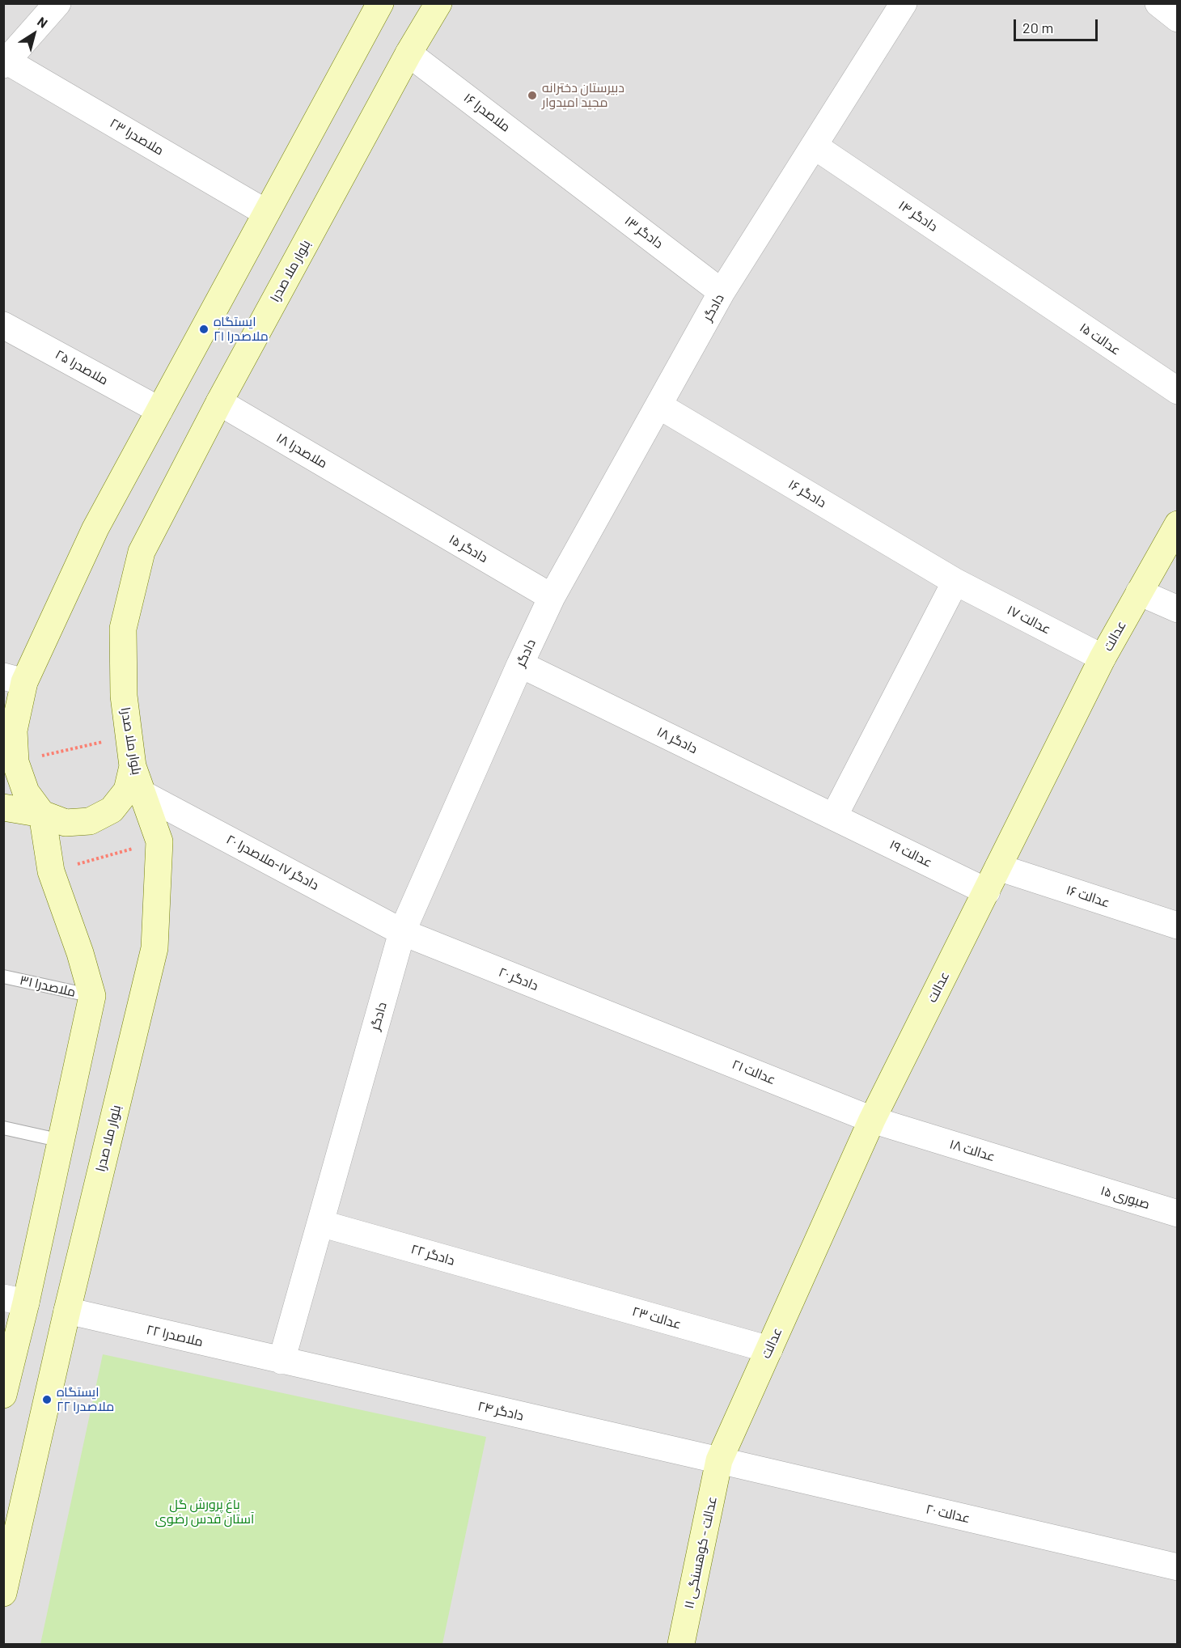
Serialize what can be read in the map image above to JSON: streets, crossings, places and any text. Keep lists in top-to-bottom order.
{
  "streets": {
    "main road": ["بلوار ملا صدرا", "عدالت", "عدالت - کوهسنگی ۱۱"],
    "street": [
      "ملاصدرا ۱۶",
      "ملاصدرا ۲۳",
      "دادگر ۱۴",
      "دادگر ۱۳",
      "دادگر",
      "عدالت ۱۵",
      "ملاصدرا ۲۵",
      "ملاصدرا ۱۸",
      "دادگر ۱۶",
      "دادگر ۱۵",
      "عدالت ۱۷",
      "دادگر ۱۸",
      "عدالت ۱۹",
      "دادگر ۱۷-ملاصدرا ۲۰",
      "عدالت ۱۶",
      "دادگر ۲۰",
      "عدالت ۲۱",
      "عدالت ۱۸",
      "صبوری ۱۵",
      "دادگر ۲۲",
      "عدالت ۲۳",
      "ملاصدرا ۲۲",
      "دادگر ۲۴",
      "عدالت ۲۰"
    ],
    "lane": ["ملاصدرا ۳۱"]
  },
  "crossings": [
    ["ملاصدرا ۱۶", "دادگر ۱۳"],
    ["ملاصدرا ۱۶", "بلوار ملا صدرا"],
    ["دادگر ۱۴", "دادگر"],
    ["دادگر ۱۴", "عدالت ۱۵"],
    ["دادگر ۱۳", "دادگر"],
    ["بلوار ملا صدرا", "ملاصدرا ۱۸"],
    ["بلوار ملا صدرا", "دادگر ۱۷-ملاصدرا ۲۰"],
    ["بلوار ملا صدرا", "ملاصدرا ۲۲"],
    ["دادگر", "دادگر ۱۶"],
    ["دادگر", "دادگر ۱۵"],
    ["دادگر", "دادگر ۱۸"],
    ["دادگر", "دادگر ۱۷-ملاصدرا ۲۰"],
    ["دادگر", "دادگر ۲۰"],
    ["دادگر", "دادگر ۲۲"],
    ["دادگر", "ملاصدرا ۲۲"],
    ["دادگر", "دادگر ۲۴"],
    ["ملاصدرا ۱۸", "دادگر ۱۵"],
    ["دادگر ۱۶", "عدالت ۱۷"],
    ["عدالت ۱۷", "عدالت"],
    ["عدالت", "عدالت ۱۹"],
    ["عدالت", "عدالت ۱۶"],
    ["عدالت", "عدالت ۲۱"],
    ["عدالت", "عدالت ۱۸"],
    ["عدالت", "عدالت ۲۳"],
    ["عدالت", "دادگر ۲۴"],
    ["عدالت", "عدالت ۲۰"],
    ["عدالت", "عدالت - کوهسنگی ۱۱"],
    ["دادگر ۱۸", "عدالت ۱۹"],
    ["دادگر ۱۷-ملاصدرا ۲۰", "دادگر ۲۰"],
    ["دادگر ۲۰", "عدالت ۲۱"],
    ["عدالت ۲۱", "عدالت ۱۸"],
    ["عدالت ۱۸", "صبوری ۱۵"],
    ["دادگر ۲۲", "عدالت ۲۳"],
    ["ملاصدرا ۲۲", "دادگر ۲۴"],
    ["دادگر ۲۴", "عدالت ۲۰"],
    ["دادگر ۲۴", "عدالت - کوهسنگی ۱۱"],
    ["عدالت ۲۰", "عدالت - کوهسنگی ۱۱"]
  ],
  "parks": ["باغ پرورش گل آستان قدس رضوی"],
  "places": ["دبیرستان دخترانه مجید امیدوار", "ایستگاه ملاصدرا ۲۱", "ایستگاه ملاصدرا ۲۲"],
  "scale_bar": "20 m",
  "north": "top right"
}
